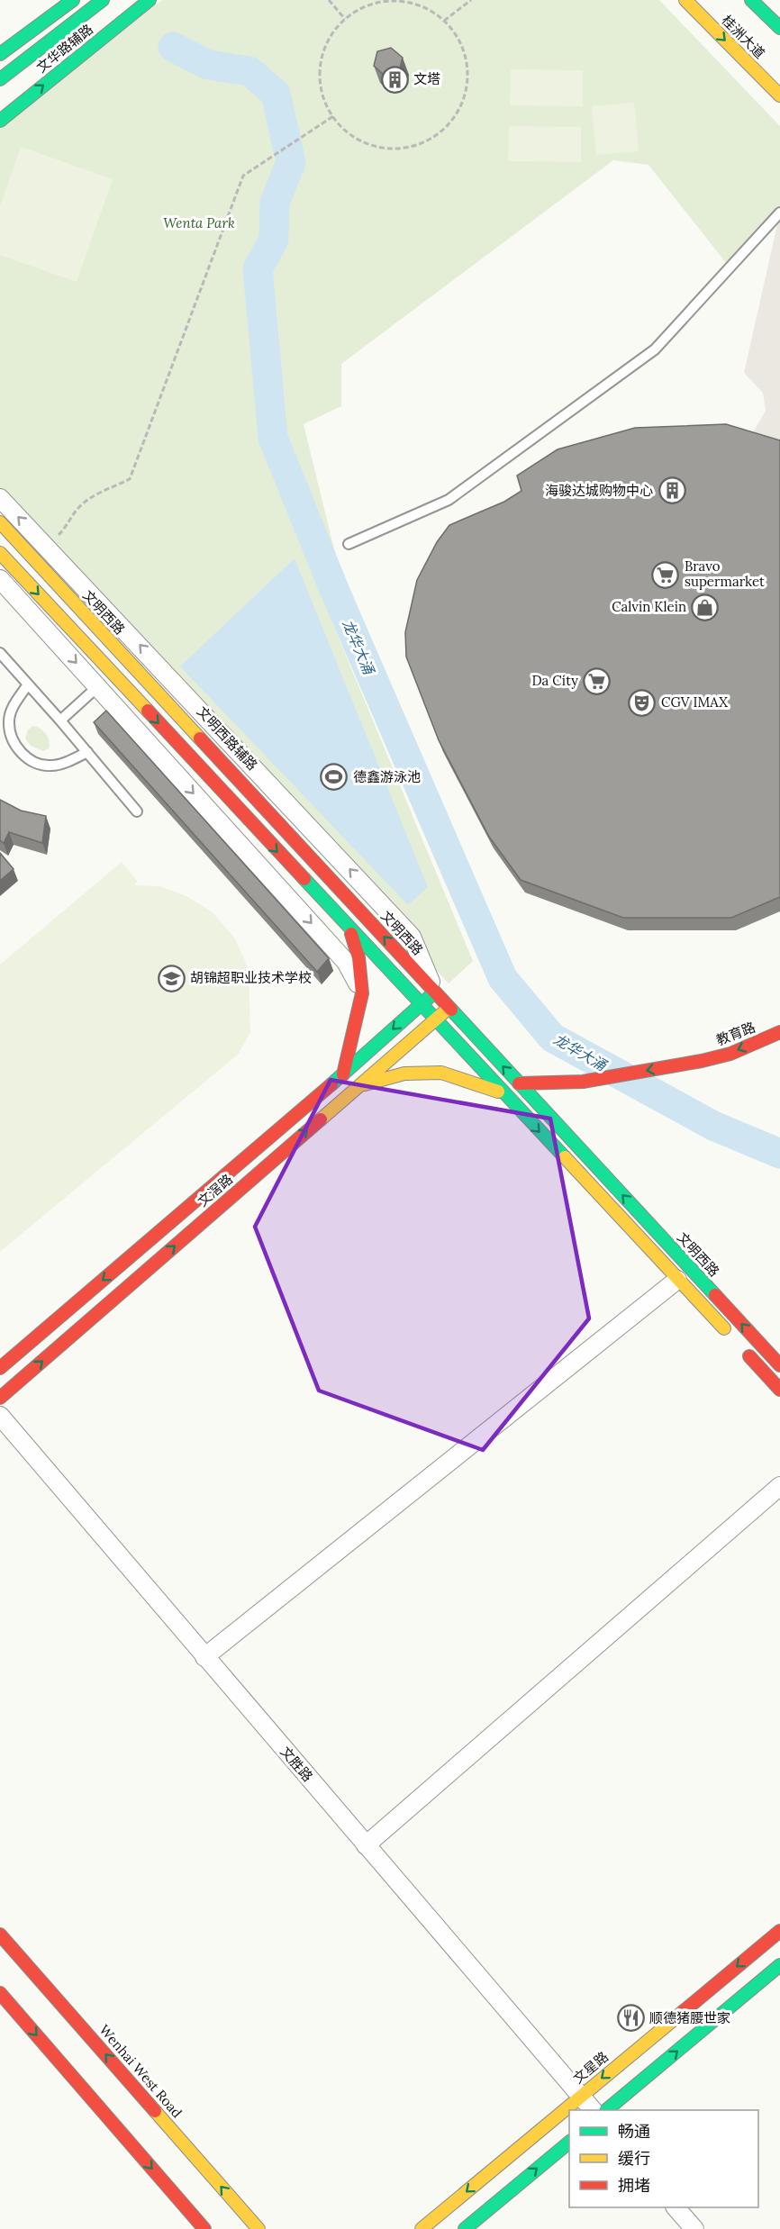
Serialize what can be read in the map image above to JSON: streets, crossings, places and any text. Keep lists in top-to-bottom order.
{
  "streets": {
    "street": [
      "桂洲大道",
      "文华路辅路",
      "文明西路",
      "文明西路辅路",
      "教育路",
      "文滘路",
      "文胜路",
      "文星路",
      "Wenhai West Road"
    ]
  },
  "crossings": [
    ["文明西路", "文明西路辅路"],
    ["文明西路", "教育路"],
    ["文明西路", "文滘路"],
    ["文明西路辅路", "文滘路"],
    ["文胜路", "文星路"]
  ],
  "one_way": ["教育路"],
  "water": ["龙华大涌"],
  "parks": ["Wenta Park"],
  "places": {
    "building": ["文塔", "海骏达城购物中心"],
    "supermarket": ["Bravo supermarket", "Da City"],
    "shop": ["Calvin Klein"],
    "theatre": ["CGV IMAX"],
    "sports": ["德鑫游泳池"],
    "school or university": ["胡锦超职业技术学校"],
    "restaurant": ["顺德猪腰世家"]
  },
  "legend": ["畅通", "缓行", "拥堵"]
}
